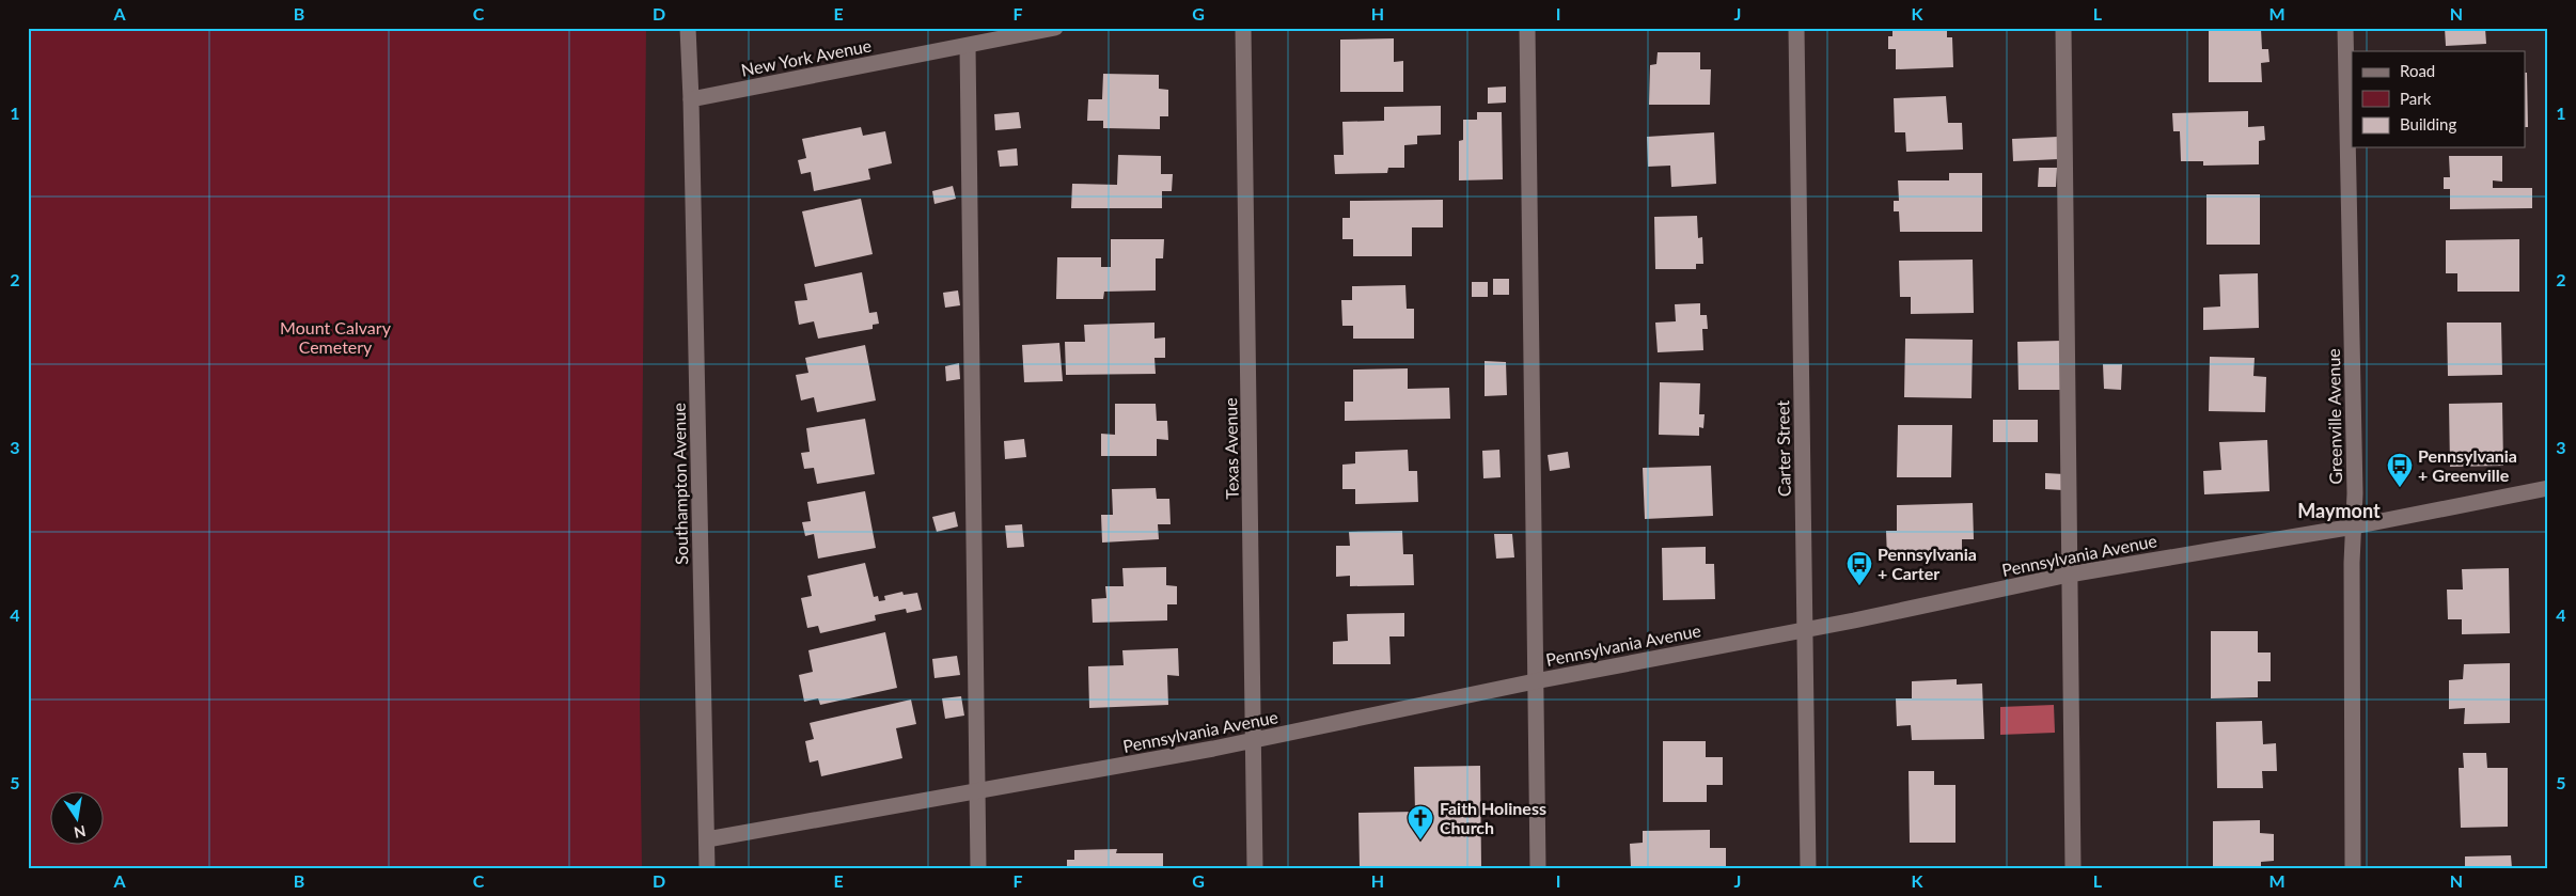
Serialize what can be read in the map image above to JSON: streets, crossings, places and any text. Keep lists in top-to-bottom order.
{
  "streets": {
    "street": [
      "New York Avenue",
      "Greenville Avenue",
      "Texas Avenue",
      "Carter Street",
      "Southampton Avenue",
      "Pennsylvania Avenue"
    ]
  },
  "crossings": [
    ["New York Avenue", "Southampton Avenue"],
    ["Greenville Avenue", "Pennsylvania Avenue"],
    ["Texas Avenue", "Pennsylvania Avenue"],
    ["Carter Street", "Pennsylvania Avenue"],
    ["Southampton Avenue", "Pennsylvania Avenue"]
  ],
  "districts": ["Maymont"],
  "parks": ["Mount Calvary Cemetery"],
  "places": {
    "bus stop": ["Pennsylvania + Greenville", "Pennsylvania + Carter"],
    "church": ["Faith Holiness Church"]
  },
  "legend": ["Road", "Park", "Building"],
  "north": "bottom",
  "grid": {
    "columns": [
      "A",
      "B",
      "C",
      "D",
      "E",
      "F",
      "G",
      "H",
      "I",
      "J",
      "K",
      "L",
      "M",
      "N"
    ],
    "rows": [
      "1",
      "2",
      "3",
      "4",
      "5"
    ]
  }
}
